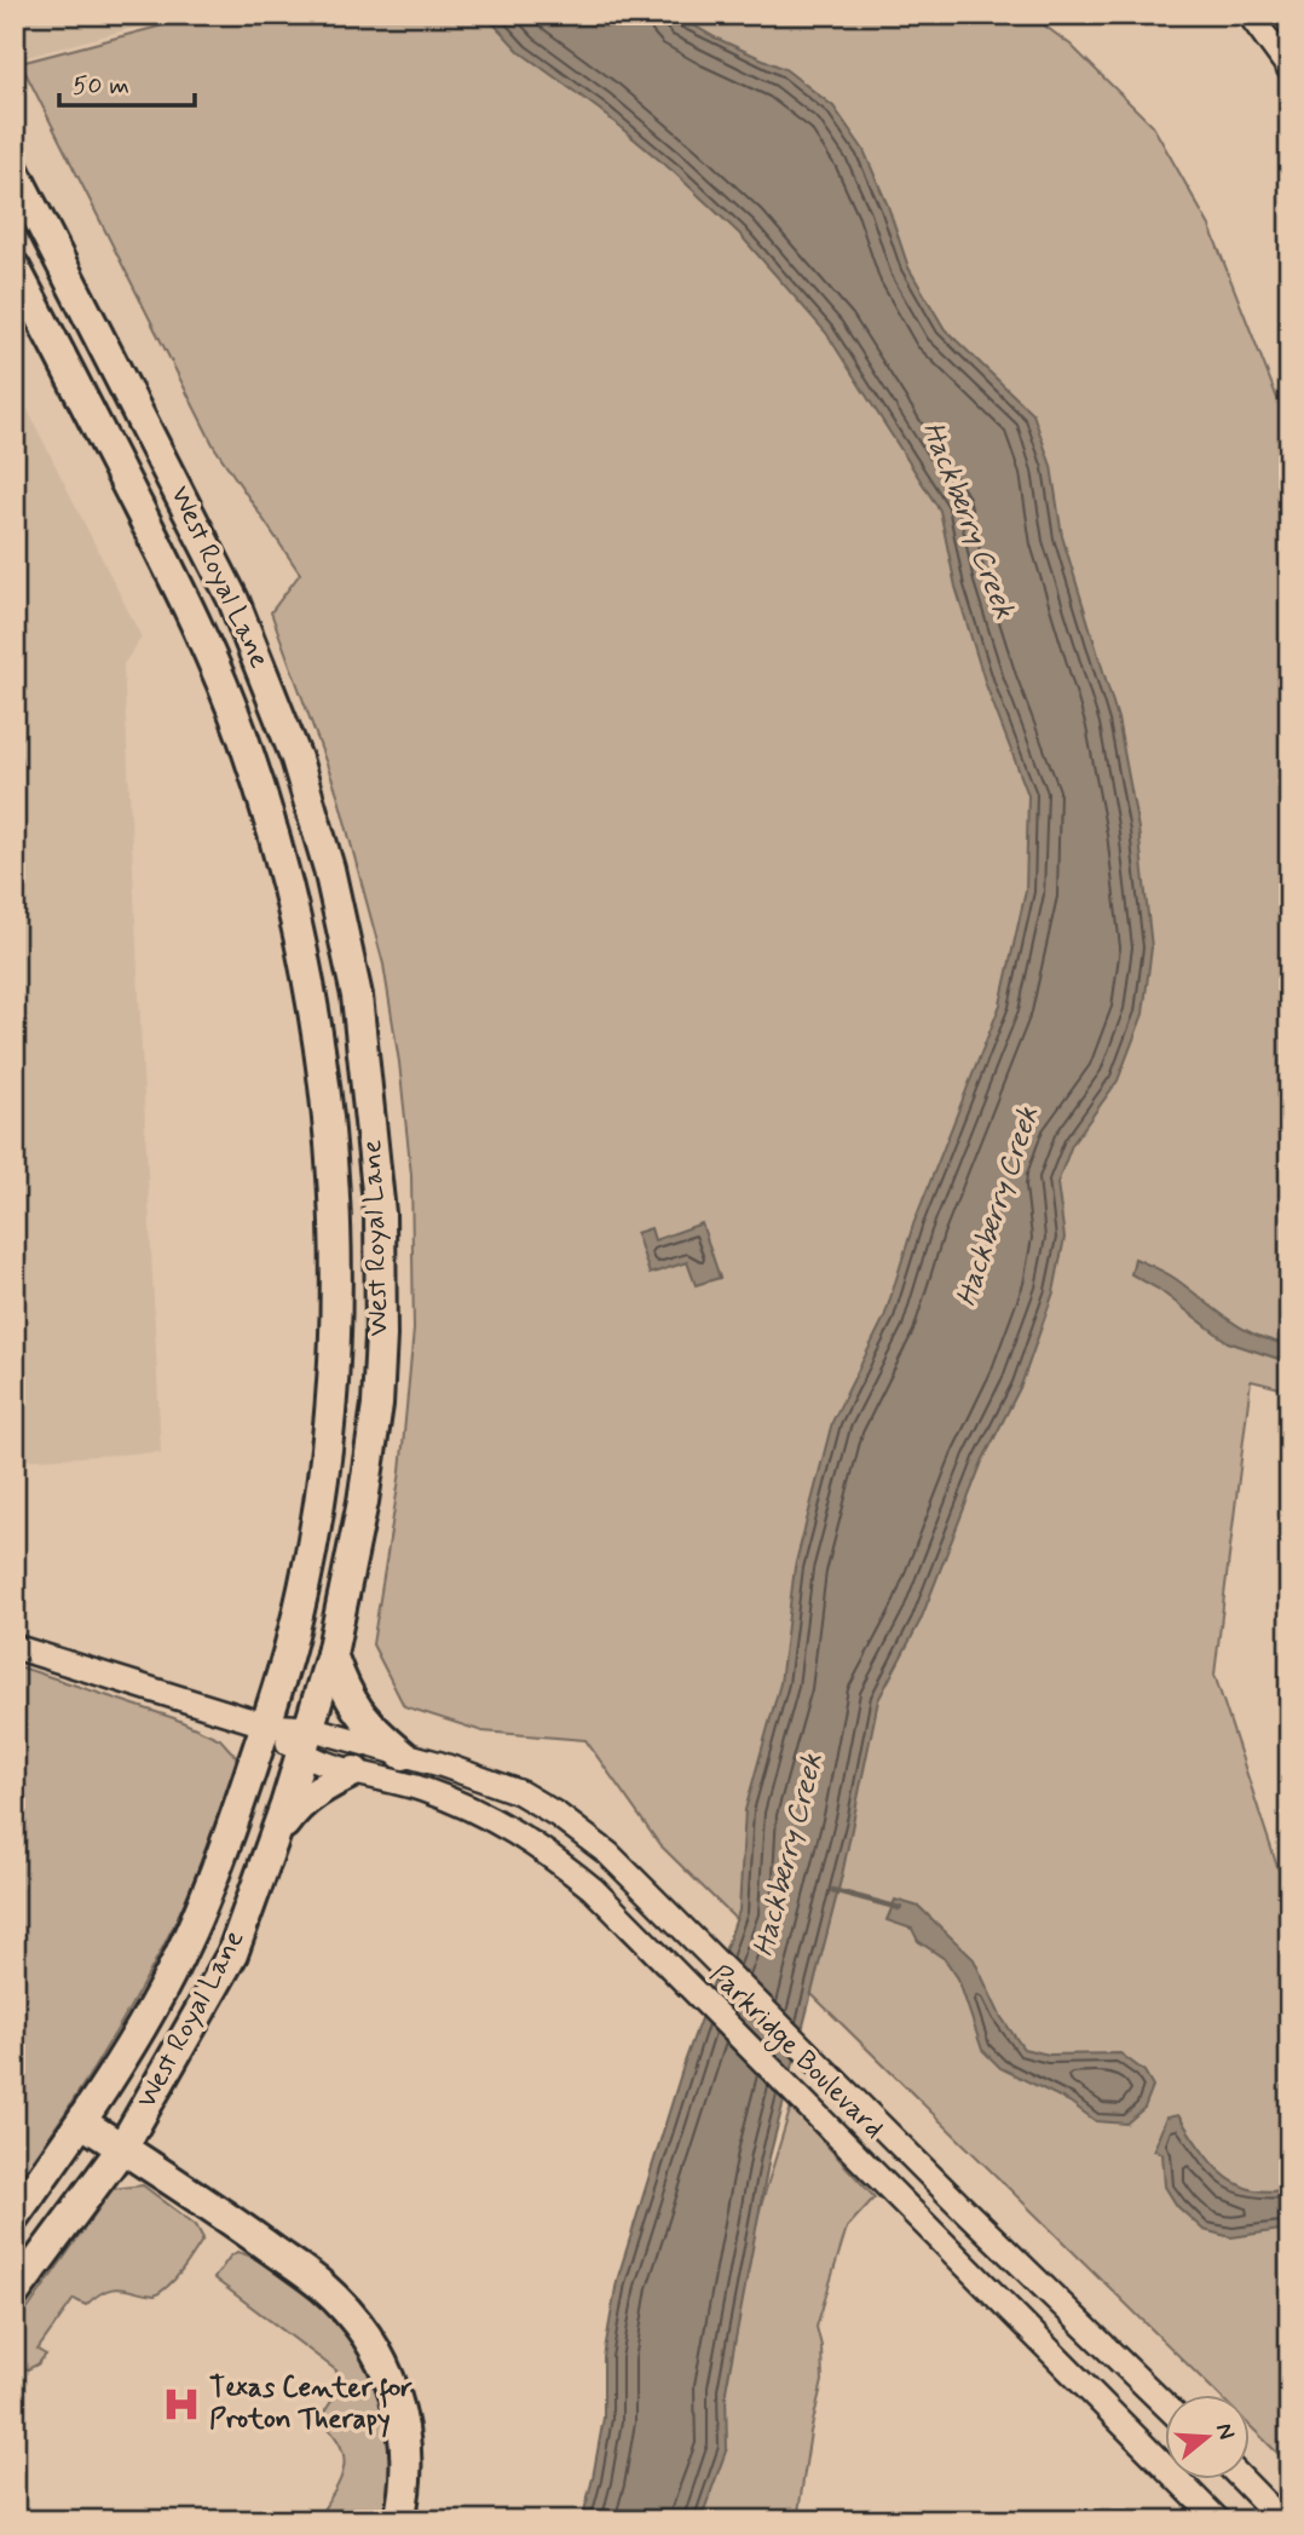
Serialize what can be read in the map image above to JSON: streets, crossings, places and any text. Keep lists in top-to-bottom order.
{
  "streets": {
    "main road": ["West Royal Lane"],
    "street": ["Parkridge Boulevard"]
  },
  "crossings": [
    ["West Royal Lane", "Parkridge Boulevard"]
  ],
  "water": ["Hackberry Creek"],
  "places": {
    "hospital": ["Texas Center for Proton Therapy"]
  },
  "scale_bar": "50 m",
  "north": "right"
}
